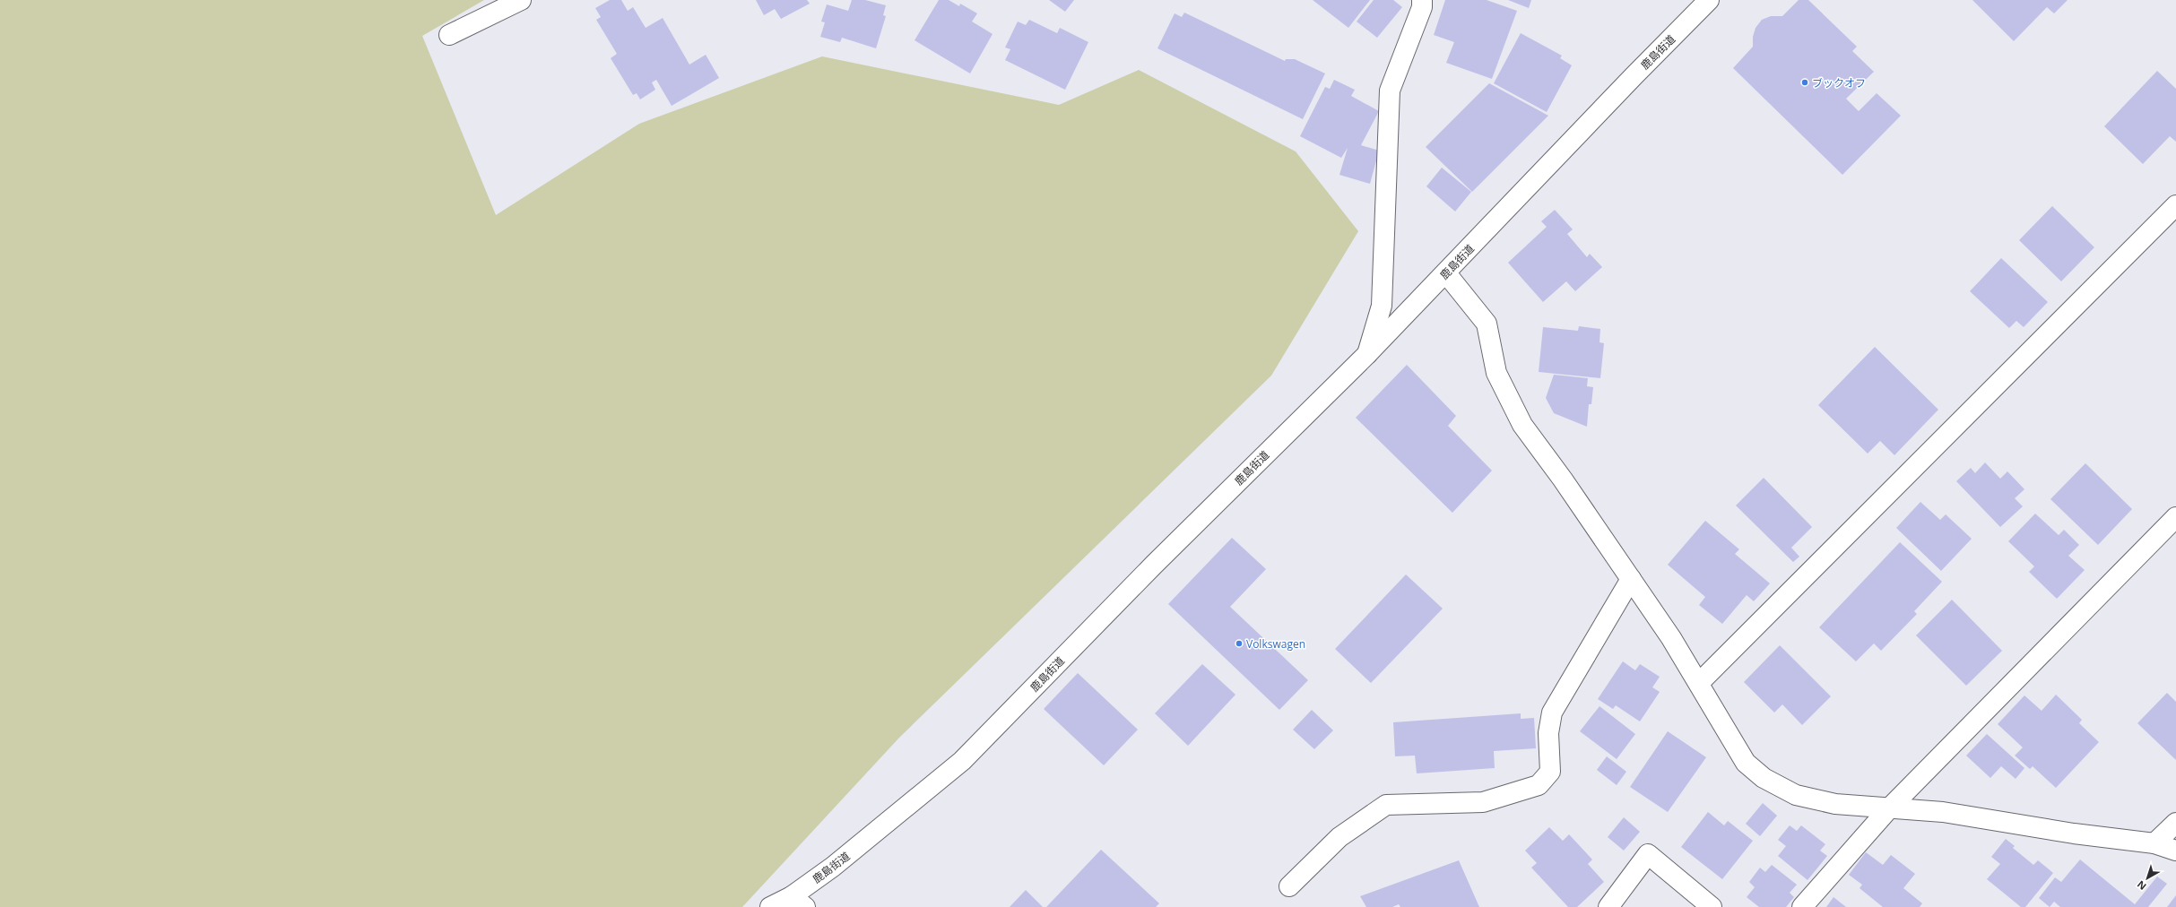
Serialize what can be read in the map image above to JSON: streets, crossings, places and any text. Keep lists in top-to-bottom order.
{
  "streets": {
    "street": ["鹿島街道"]
  },
  "places": ["ブックオフ", "Volkswagen"],
  "north": "bottom left"
}
